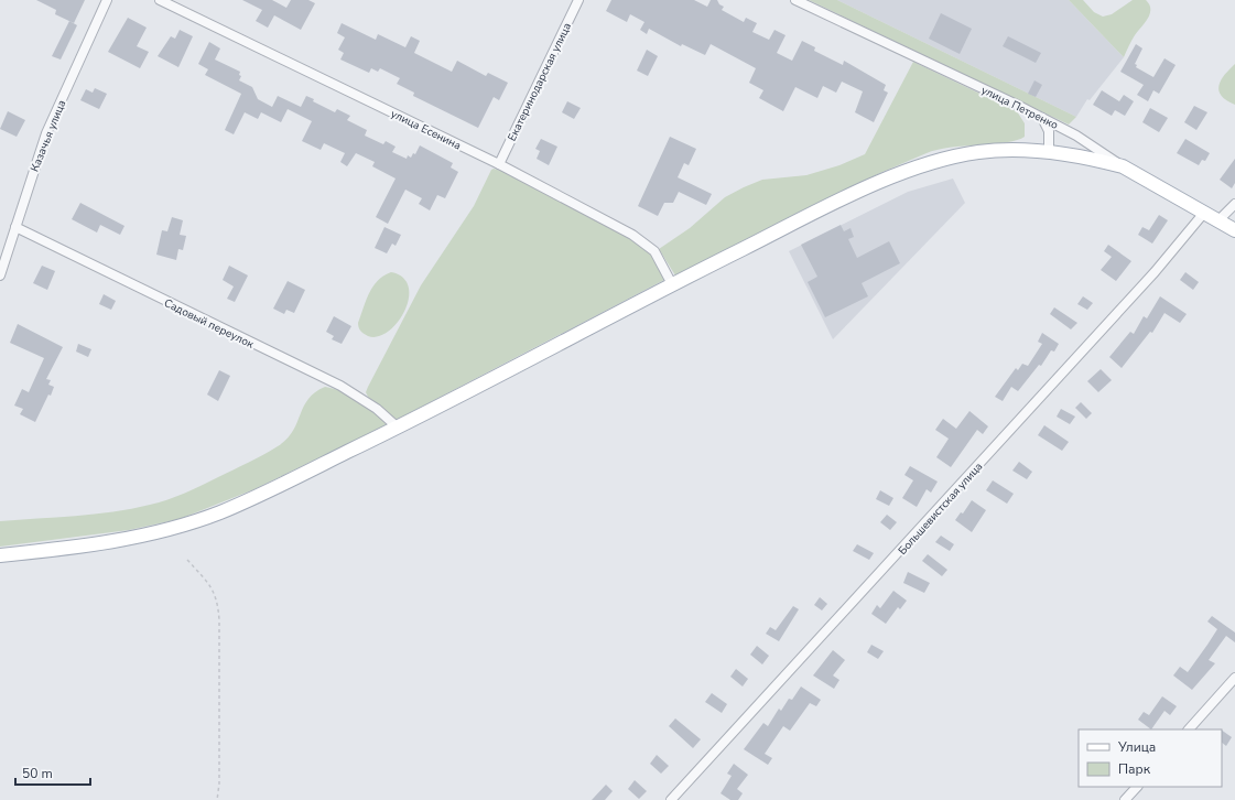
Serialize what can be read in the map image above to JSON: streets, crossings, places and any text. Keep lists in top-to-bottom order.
{
  "streets": {
    "main road": ["улица Петренко"],
    "street": [
      "Екатеринодарская улица",
      "улица Есенина",
      "Казачья улица",
      "Садовый переулок",
      "Большевистская улица"
    ]
  },
  "crossings": [
    ["Екатеринодарская улица", "улица Есенина"],
    ["улица Петренко", "Большевистская улица"],
    ["Казачья улица", "Садовый переулок"]
  ],
  "legend": ["Улица", "Парк"],
  "scale_bar": "50 m"
}
